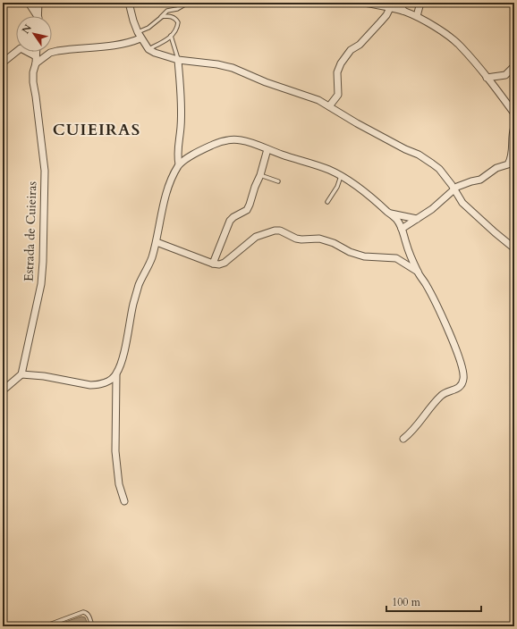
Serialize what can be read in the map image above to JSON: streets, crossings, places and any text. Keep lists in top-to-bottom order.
{
  "streets": {
    "street": ["Estrada de Cuieiras"]
  },
  "districts": ["CUIEIRAS"],
  "scale_bar": "100 m",
  "north": "top left"
}
